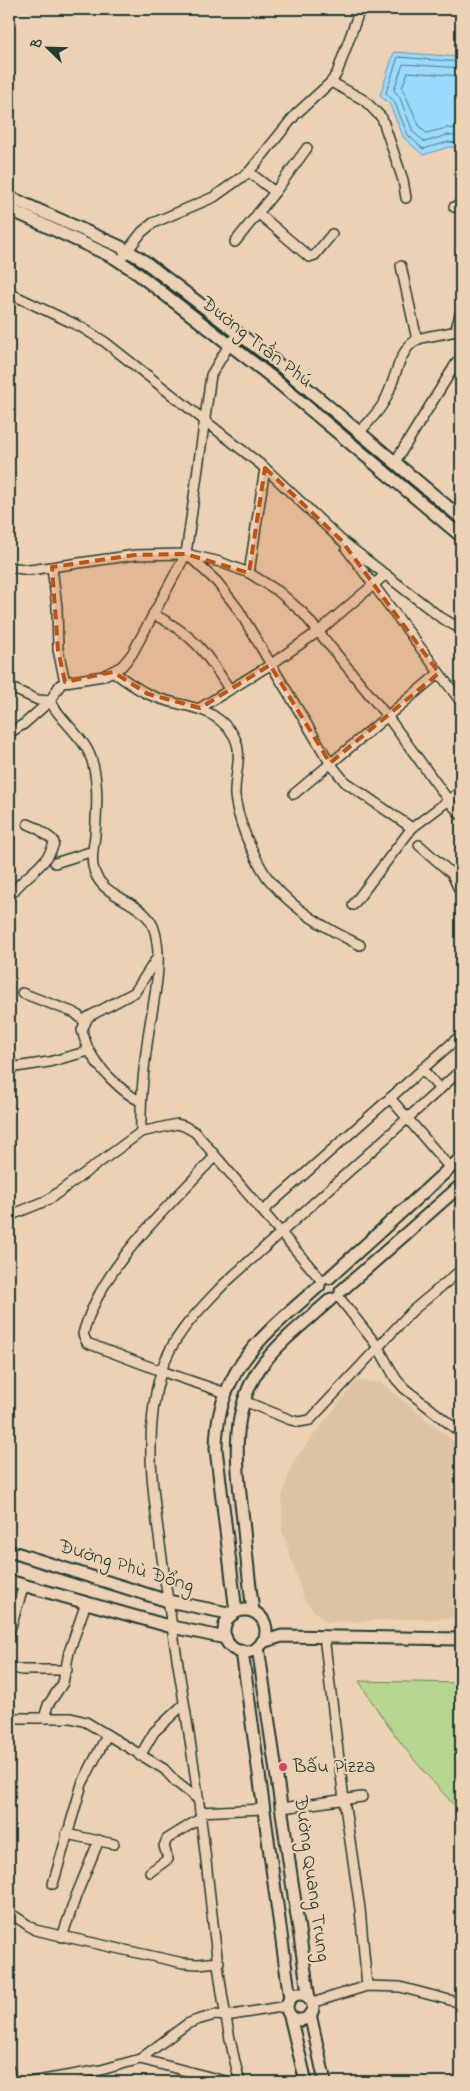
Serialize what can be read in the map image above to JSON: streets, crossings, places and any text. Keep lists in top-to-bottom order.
{
  "streets": {
    "main road": ["Đường Trần Phú", "Đường Phù Đổng", "Đường Quang Trung"]
  },
  "crossings": [
    ["Đường Phù Đổng", "Đường Quang Trung"]
  ],
  "places": ["Bấu Pizza"],
  "north": "top left"
}
